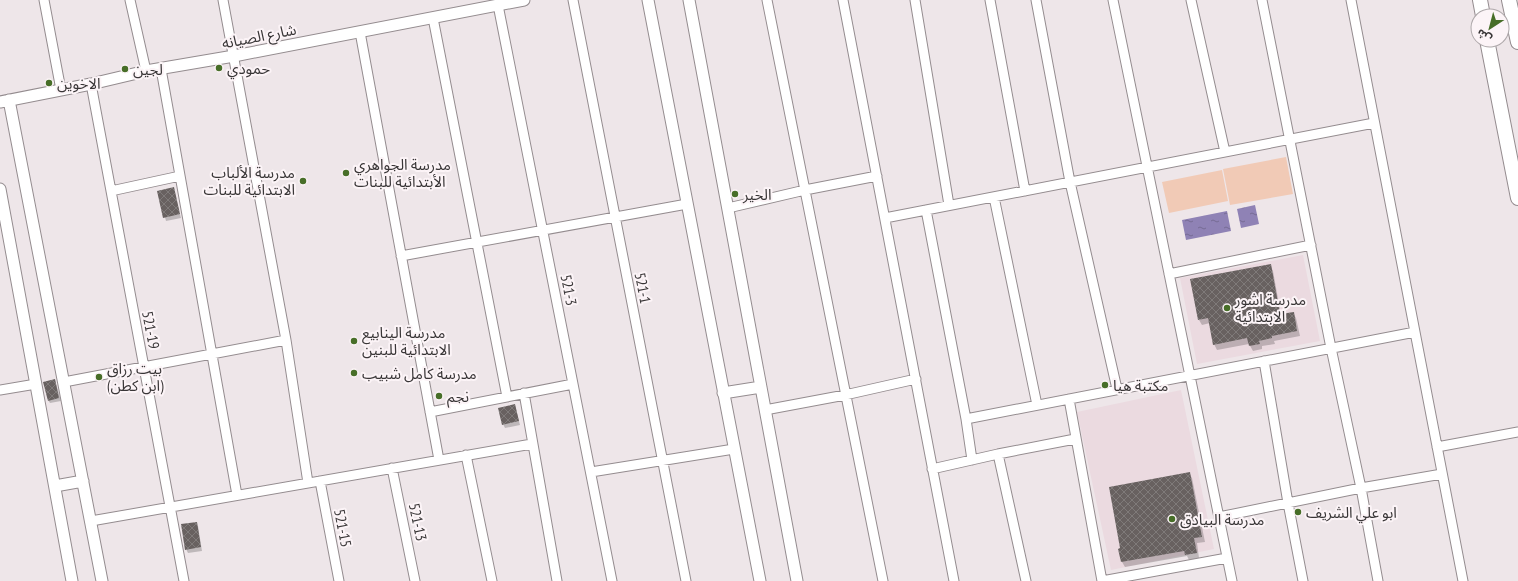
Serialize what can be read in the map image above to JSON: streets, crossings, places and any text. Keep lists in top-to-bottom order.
{
  "streets": {
    "street": [
      "شارع الصيانه",
      "521-1",
      "521-3",
      "521-19",
      "521-13",
      "521-15"
    ]
  },
  "crossings": [
    ["شارع الصيانه", "521-3"],
    ["شارع الصيانه", "521-19"]
  ],
  "places": [
    "حمودي",
    "لجين",
    "الاخوين",
    "مدرسة الجواهري الأبتدائية للبنات",
    "مدرسة الألباب الابتدائية للبنات",
    "الخير",
    "مدرسة اشور الابتدائية",
    "مدرسة الينابيع الابتدائية للبنين",
    "مدرسة كامل شبيب",
    "بيت رزاق (ابن كطن)",
    "مكتبة هيا",
    "نجم",
    "ابو علي الشريف",
    "مدرسة البيادق"
  ],
  "north": "bottom left"
}
